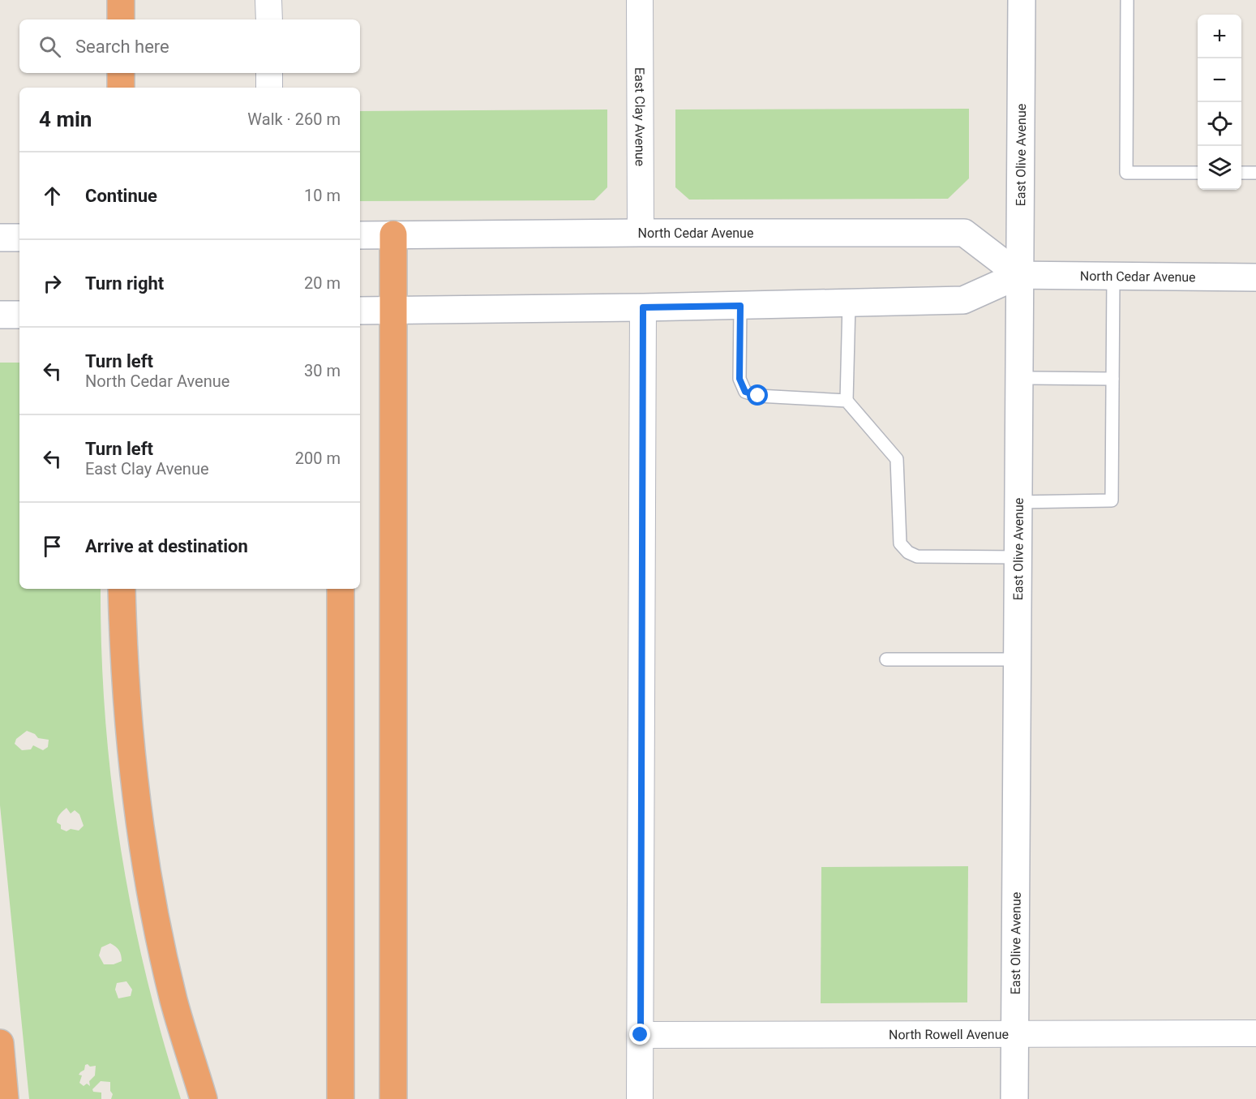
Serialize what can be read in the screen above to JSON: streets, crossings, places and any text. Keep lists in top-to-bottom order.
{
  "streets": {
    "main road": ["East Olive Avenue", "North Cedar Avenue"],
    "street": ["East Clay Avenue", "North Rowell Avenue"]
  },
  "crossings": [
    ["East Clay Avenue", "North Cedar Avenue"],
    ["East Olive Avenue", "North Cedar Avenue"],
    ["East Olive Avenue", "North Rowell Avenue"]
  ],
  "page": {
    "map_buttons": ["+", "−"],
    "search": "Search here",
    "heading": ["4 min", "Walk · 260 m"],
    "list": [
      ["Continue", "10 m"],
      ["Turn right", "20 m"],
      ["Turn left", "North Cedar Avenue", "30 m"],
      ["Turn left", "East Clay Avenue", "200 m"],
      "Arrive at destination"
    ]
  }
}
